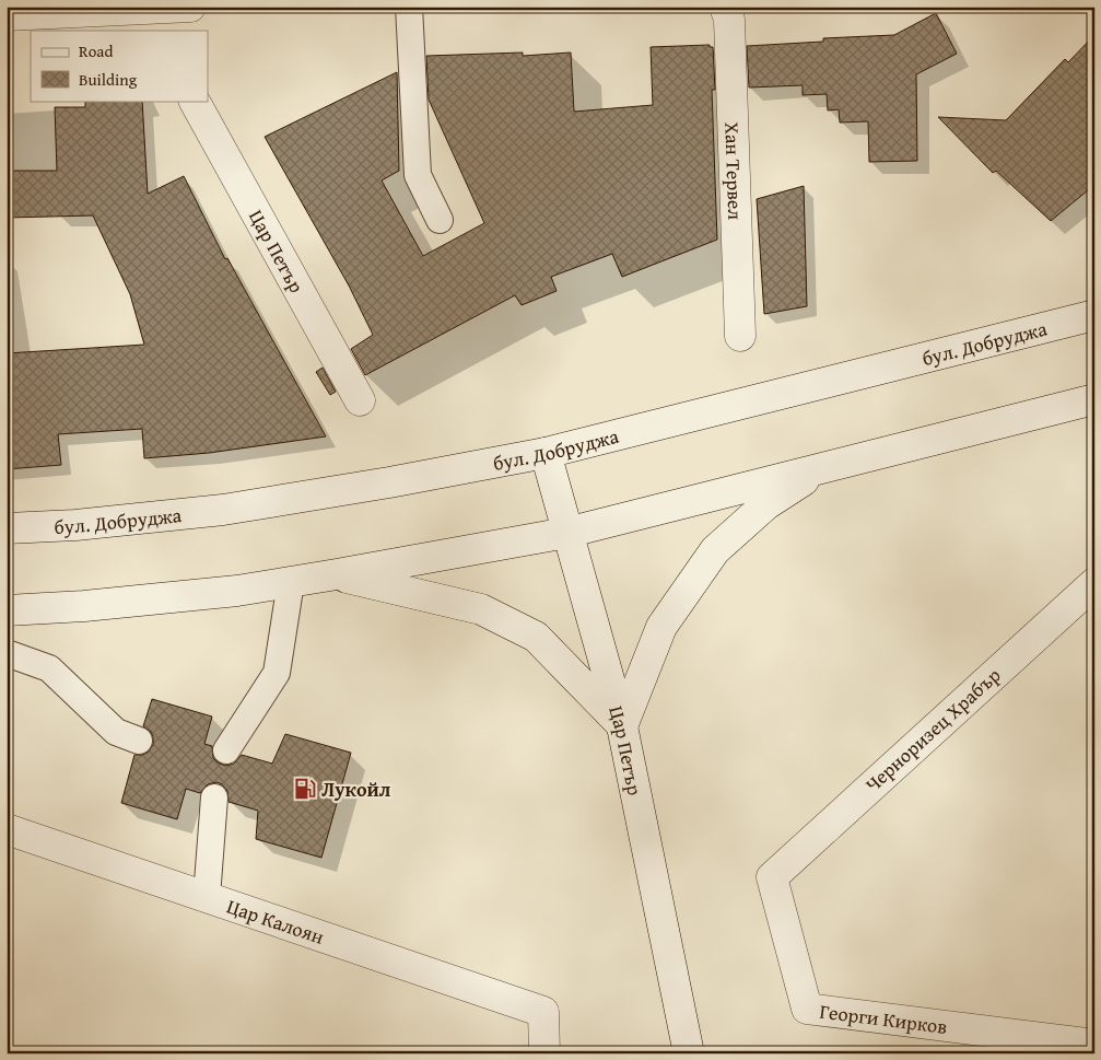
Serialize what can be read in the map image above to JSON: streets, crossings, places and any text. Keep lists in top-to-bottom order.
{
  "streets": {
    "street": [
      "Хан Тервел",
      "Цар Петър",
      "бул. Добруджа",
      "Черноризец Храбър",
      "Цар Калоян",
      "Георги Кирков"
    ]
  },
  "crossings": [
    ["Цар Петър", "бул. Добруджа"],
    ["Черноризец Храбър", "Георги Кирков"]
  ],
  "places": {
    "fuel station": ["Лукойл"]
  },
  "legend": ["Road", "Building"]
}
